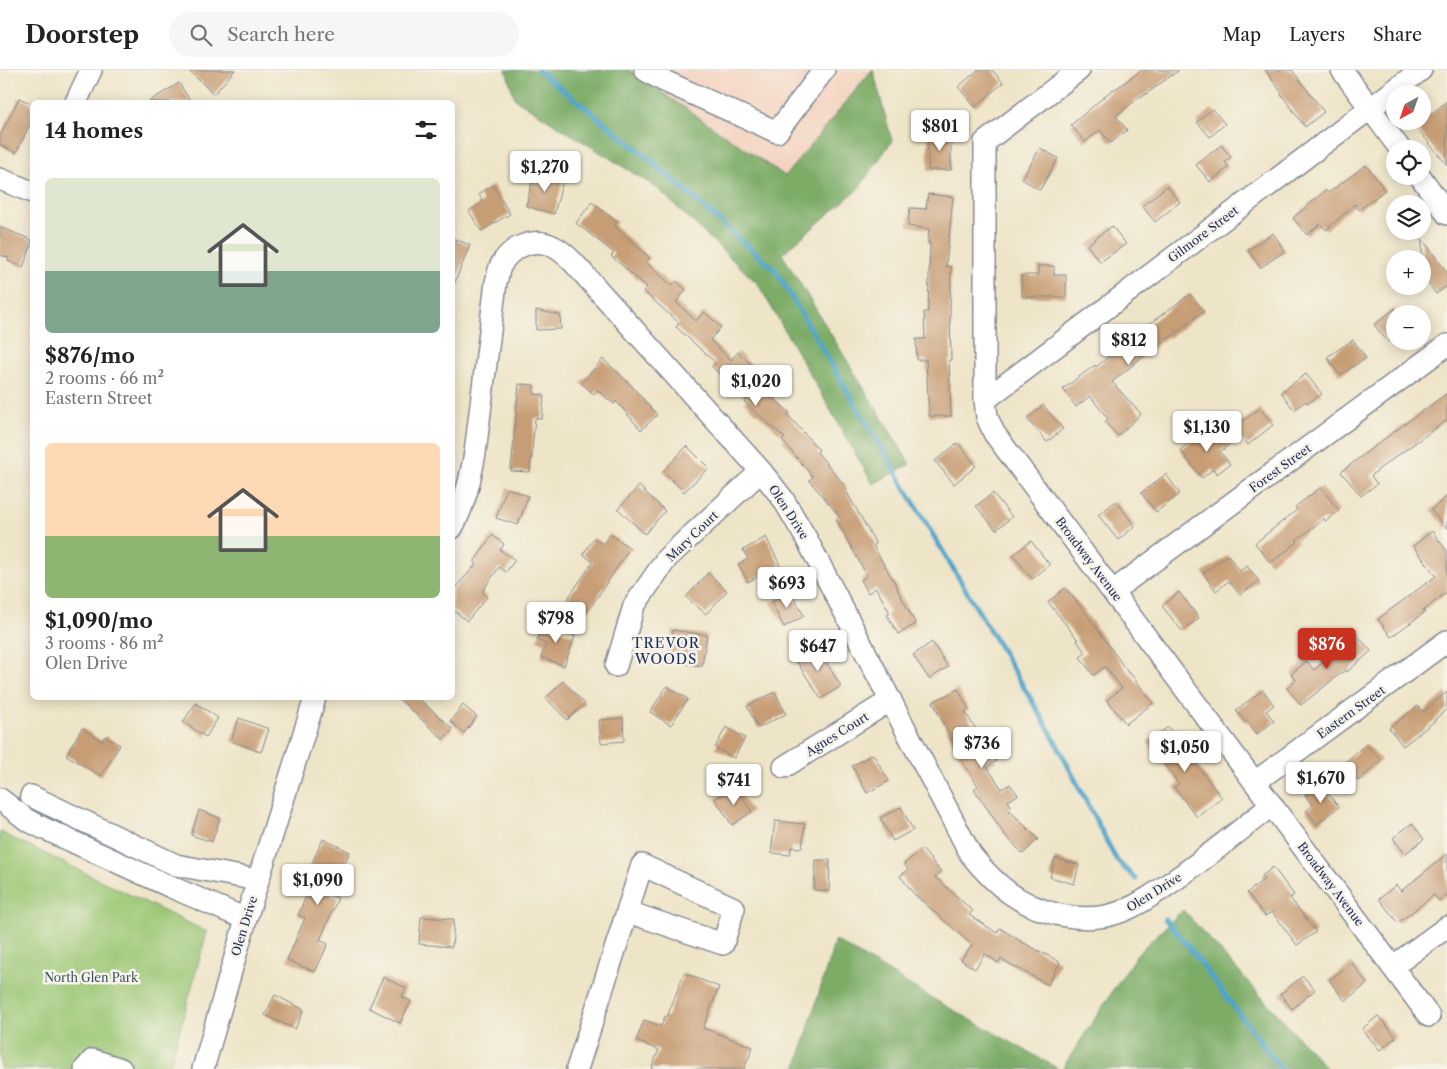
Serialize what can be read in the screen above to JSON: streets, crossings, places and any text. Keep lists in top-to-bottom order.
{
  "streets": {
    "street": [
      "Gilmore Street",
      "Forest Street",
      "Olen Drive",
      "Mary Court",
      "Broadway Avenue",
      "Eastern Street",
      "Agnes Court"
    ]
  },
  "crossings": [
    ["Gilmore Street", "Broadway Avenue"],
    ["Forest Street", "Broadway Avenue"],
    ["Olen Drive", "Mary Court"],
    ["Olen Drive", "Broadway Avenue"],
    ["Olen Drive", "Agnes Court"],
    ["Broadway Avenue", "Eastern Street"]
  ],
  "districts": ["TREVOR WOODS"],
  "parks": ["North Glen Park"],
  "north": "bottom left",
  "page": {
    "header": "Doorstep",
    "search": "Search here",
    "nav": ["Map", "Layers", "Share"],
    "map_buttons": ["+", "−"],
    "heading": "14 homes",
    "price": [
      "$801",
      "$1,270",
      "$812",
      "$1,020",
      "$1,130",
      "$693",
      "$798",
      "$876",
      "$647",
      "$736",
      "$1,050",
      "$1,670",
      "$741",
      "$1,090"
    ],
    "list": [
      {
        "name": "$876/mo",
        "note": "2 rooms · 66 m² · Eastern Street"
      },
      {
        "name": "$1,090/mo",
        "note": "3 rooms · 86 m² · Olen Drive"
      }
    ]
  }
}
